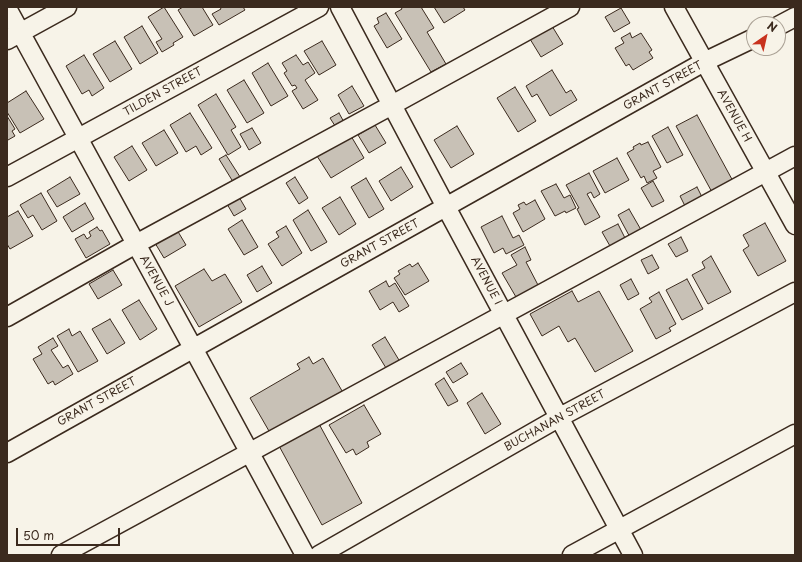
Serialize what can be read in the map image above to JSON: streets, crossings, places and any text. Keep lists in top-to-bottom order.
{
  "streets": {
    "street": [
      "GRANT STREET",
      "TILDEN STREET",
      "AVENUE H",
      "AVENUE J",
      "AVENUE I",
      "BUCHANAN STREET"
    ]
  },
  "crossings": [
    ["GRANT STREET", "AVENUE H"],
    ["GRANT STREET", "AVENUE J"],
    ["GRANT STREET", "AVENUE I"],
    ["TILDEN STREET", "AVENUE J"],
    ["AVENUE I", "BUCHANAN STREET"]
  ],
  "scale_bar": "50 m",
  "north": "top right"
}
